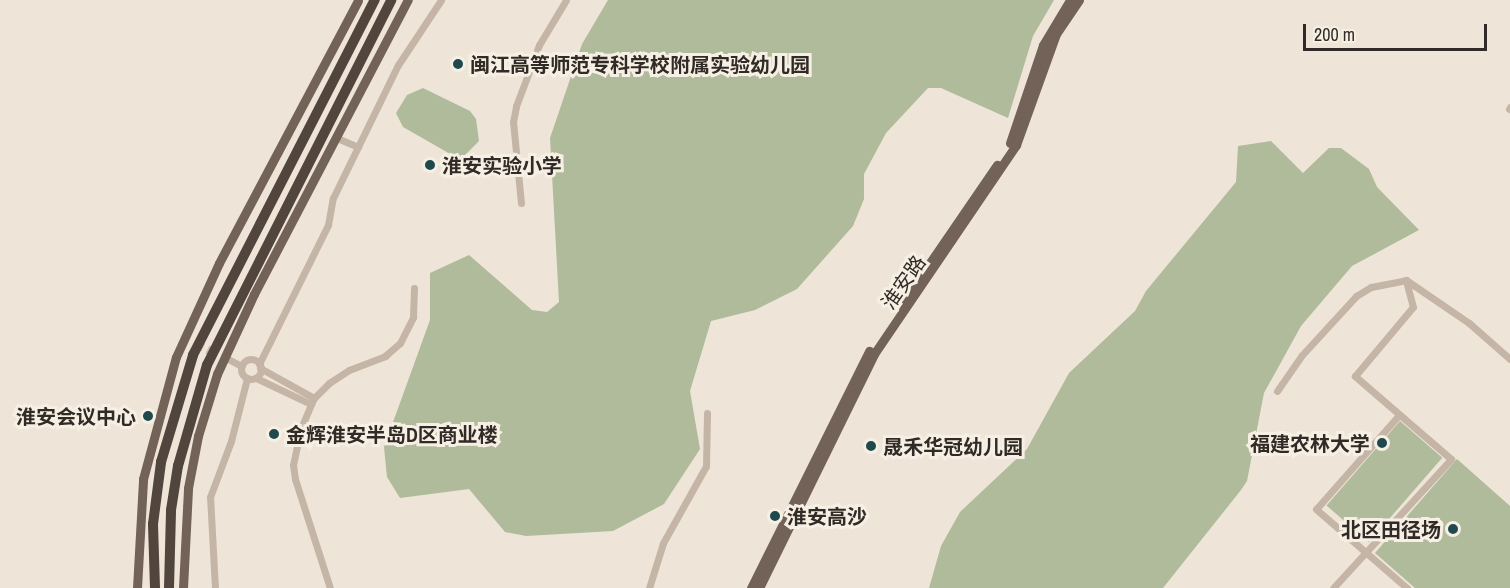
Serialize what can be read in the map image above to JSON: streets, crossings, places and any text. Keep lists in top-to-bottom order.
{
  "streets": {
    "main road": ["淮安路"]
  },
  "places": [
    "闽江高等师范专科学校附属实验幼儿园",
    "淮安实验小学",
    "淮安会议中心",
    "金辉淮安半岛D区商业楼",
    "福建农林大学",
    "晟禾华冠幼儿园",
    "淮安高沙",
    "北区田径场"
  ],
  "scale_bar": "200 m"
}
